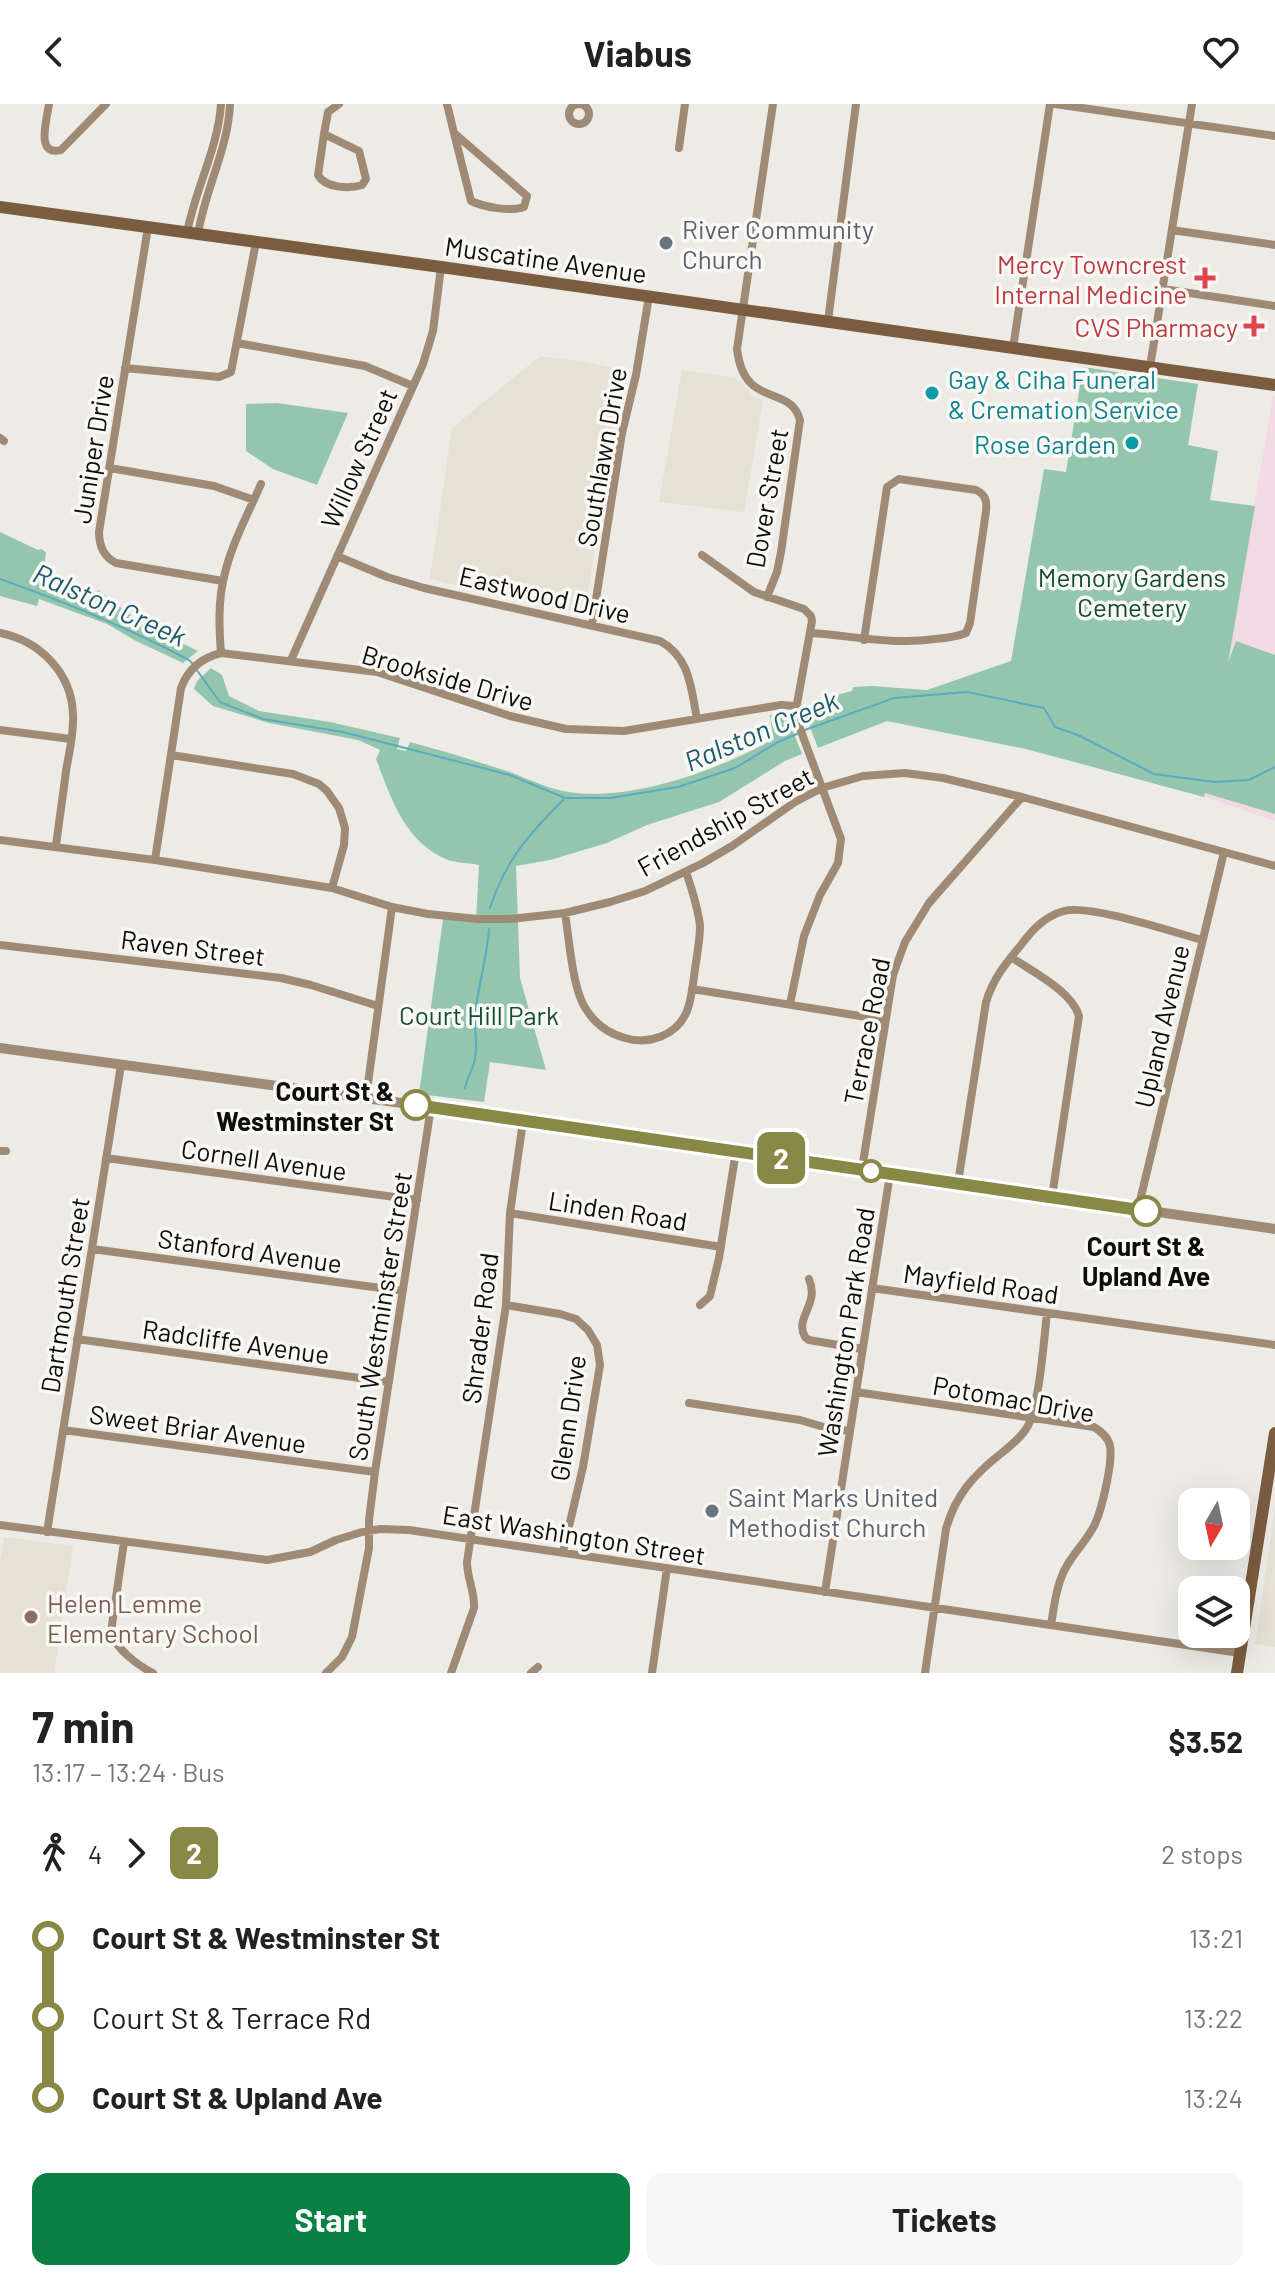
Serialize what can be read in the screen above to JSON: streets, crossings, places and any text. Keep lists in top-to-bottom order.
{
  "streets": {
    "main road": ["Muscatine Avenue"],
    "street": [
      "Juniper Drive",
      "Southlawn Drive",
      "Willow Street",
      "Dover Street",
      "Eastwood Drive",
      "Brookside Drive",
      "Friendship Street",
      "Raven Street",
      "Upland Avenue",
      "Terrace Road",
      "Cornell Avenue",
      "Linden Road",
      "Stanford Avenue",
      "Mayfield Road",
      "Dartmouth Street",
      "South Westminster Street",
      "Shrader Road",
      "Washington Park Road",
      "Radcliffe Avenue",
      "Potomac Drive",
      "Glenn Drive",
      "Sweet Briar Avenue",
      "East Washington Street"
    ]
  },
  "crossings": [
    ["Muscatine Avenue", "Juniper Drive"],
    ["Muscatine Avenue", "Southlawn Drive"],
    ["Muscatine Avenue", "Willow Street"],
    ["Muscatine Avenue", "Dover Street"],
    ["Southlawn Drive", "Eastwood Drive"],
    ["Willow Street", "Eastwood Drive"],
    ["Willow Street", "Brookside Drive"],
    ["Eastwood Drive", "Brookside Drive"],
    ["Brookside Drive", "Friendship Street"],
    ["Friendship Street", "Upland Avenue"],
    ["Friendship Street", "Terrace Road"],
    ["Cornell Avenue", "Dartmouth Street"],
    ["Cornell Avenue", "South Westminster Street"],
    ["Linden Road", "Shrader Road"],
    ["Stanford Avenue", "Dartmouth Street"],
    ["Stanford Avenue", "South Westminster Street"],
    ["Mayfield Road", "Washington Park Road"],
    ["Dartmouth Street", "Radcliffe Avenue"],
    ["Dartmouth Street", "Sweet Briar Avenue"],
    ["Dartmouth Street", "East Washington Street"],
    ["South Westminster Street", "Radcliffe Avenue"],
    ["South Westminster Street", "Sweet Briar Avenue"],
    ["South Westminster Street", "East Washington Street"],
    ["Shrader Road", "Glenn Drive"],
    ["Shrader Road", "East Washington Street"],
    ["Washington Park Road", "Potomac Drive"],
    ["Washington Park Road", "East Washington Street"],
    ["Potomac Drive", "East Washington Street"],
    ["Glenn Drive", "East Washington Street"]
  ],
  "water": ["Ralston Creek"],
  "parks": ["Memory Gardens Cemetery", "Court Hill Park"],
  "places": {
    "other": [
      "River Community Church",
      "Gay & Ciha Funeral & Cremation Service",
      "Rose Garden",
      "Court St & Westminster St",
      "Court St & Upland Ave",
      "Saint Marks United Methodist Church",
      "Helen Lemme Elementary School"
    ],
    "health": ["Mercy Towncrest Internal Medicine", "CVS Pharmacy"]
  },
  "lines": ["bus line 2"],
  "north": "bottom",
  "page": {
    "header": "Viabus",
    "on_map": "2",
    "heading": ["7 min", "13:17 – 13:24 · Bus", "$3.52"],
    "legs": ["4", "2", "2 stops"],
    "list": [
      {
        "name": "Court St & Westminster St",
        "value": "13:21"
      },
      {
        "name": "Court St & Terrace Rd",
        "value": "13:22"
      },
      {
        "name": "Court St & Upland Ave",
        "value": "13:24"
      }
    ],
    "buttons": ["Start", "Tickets"]
  }
}
